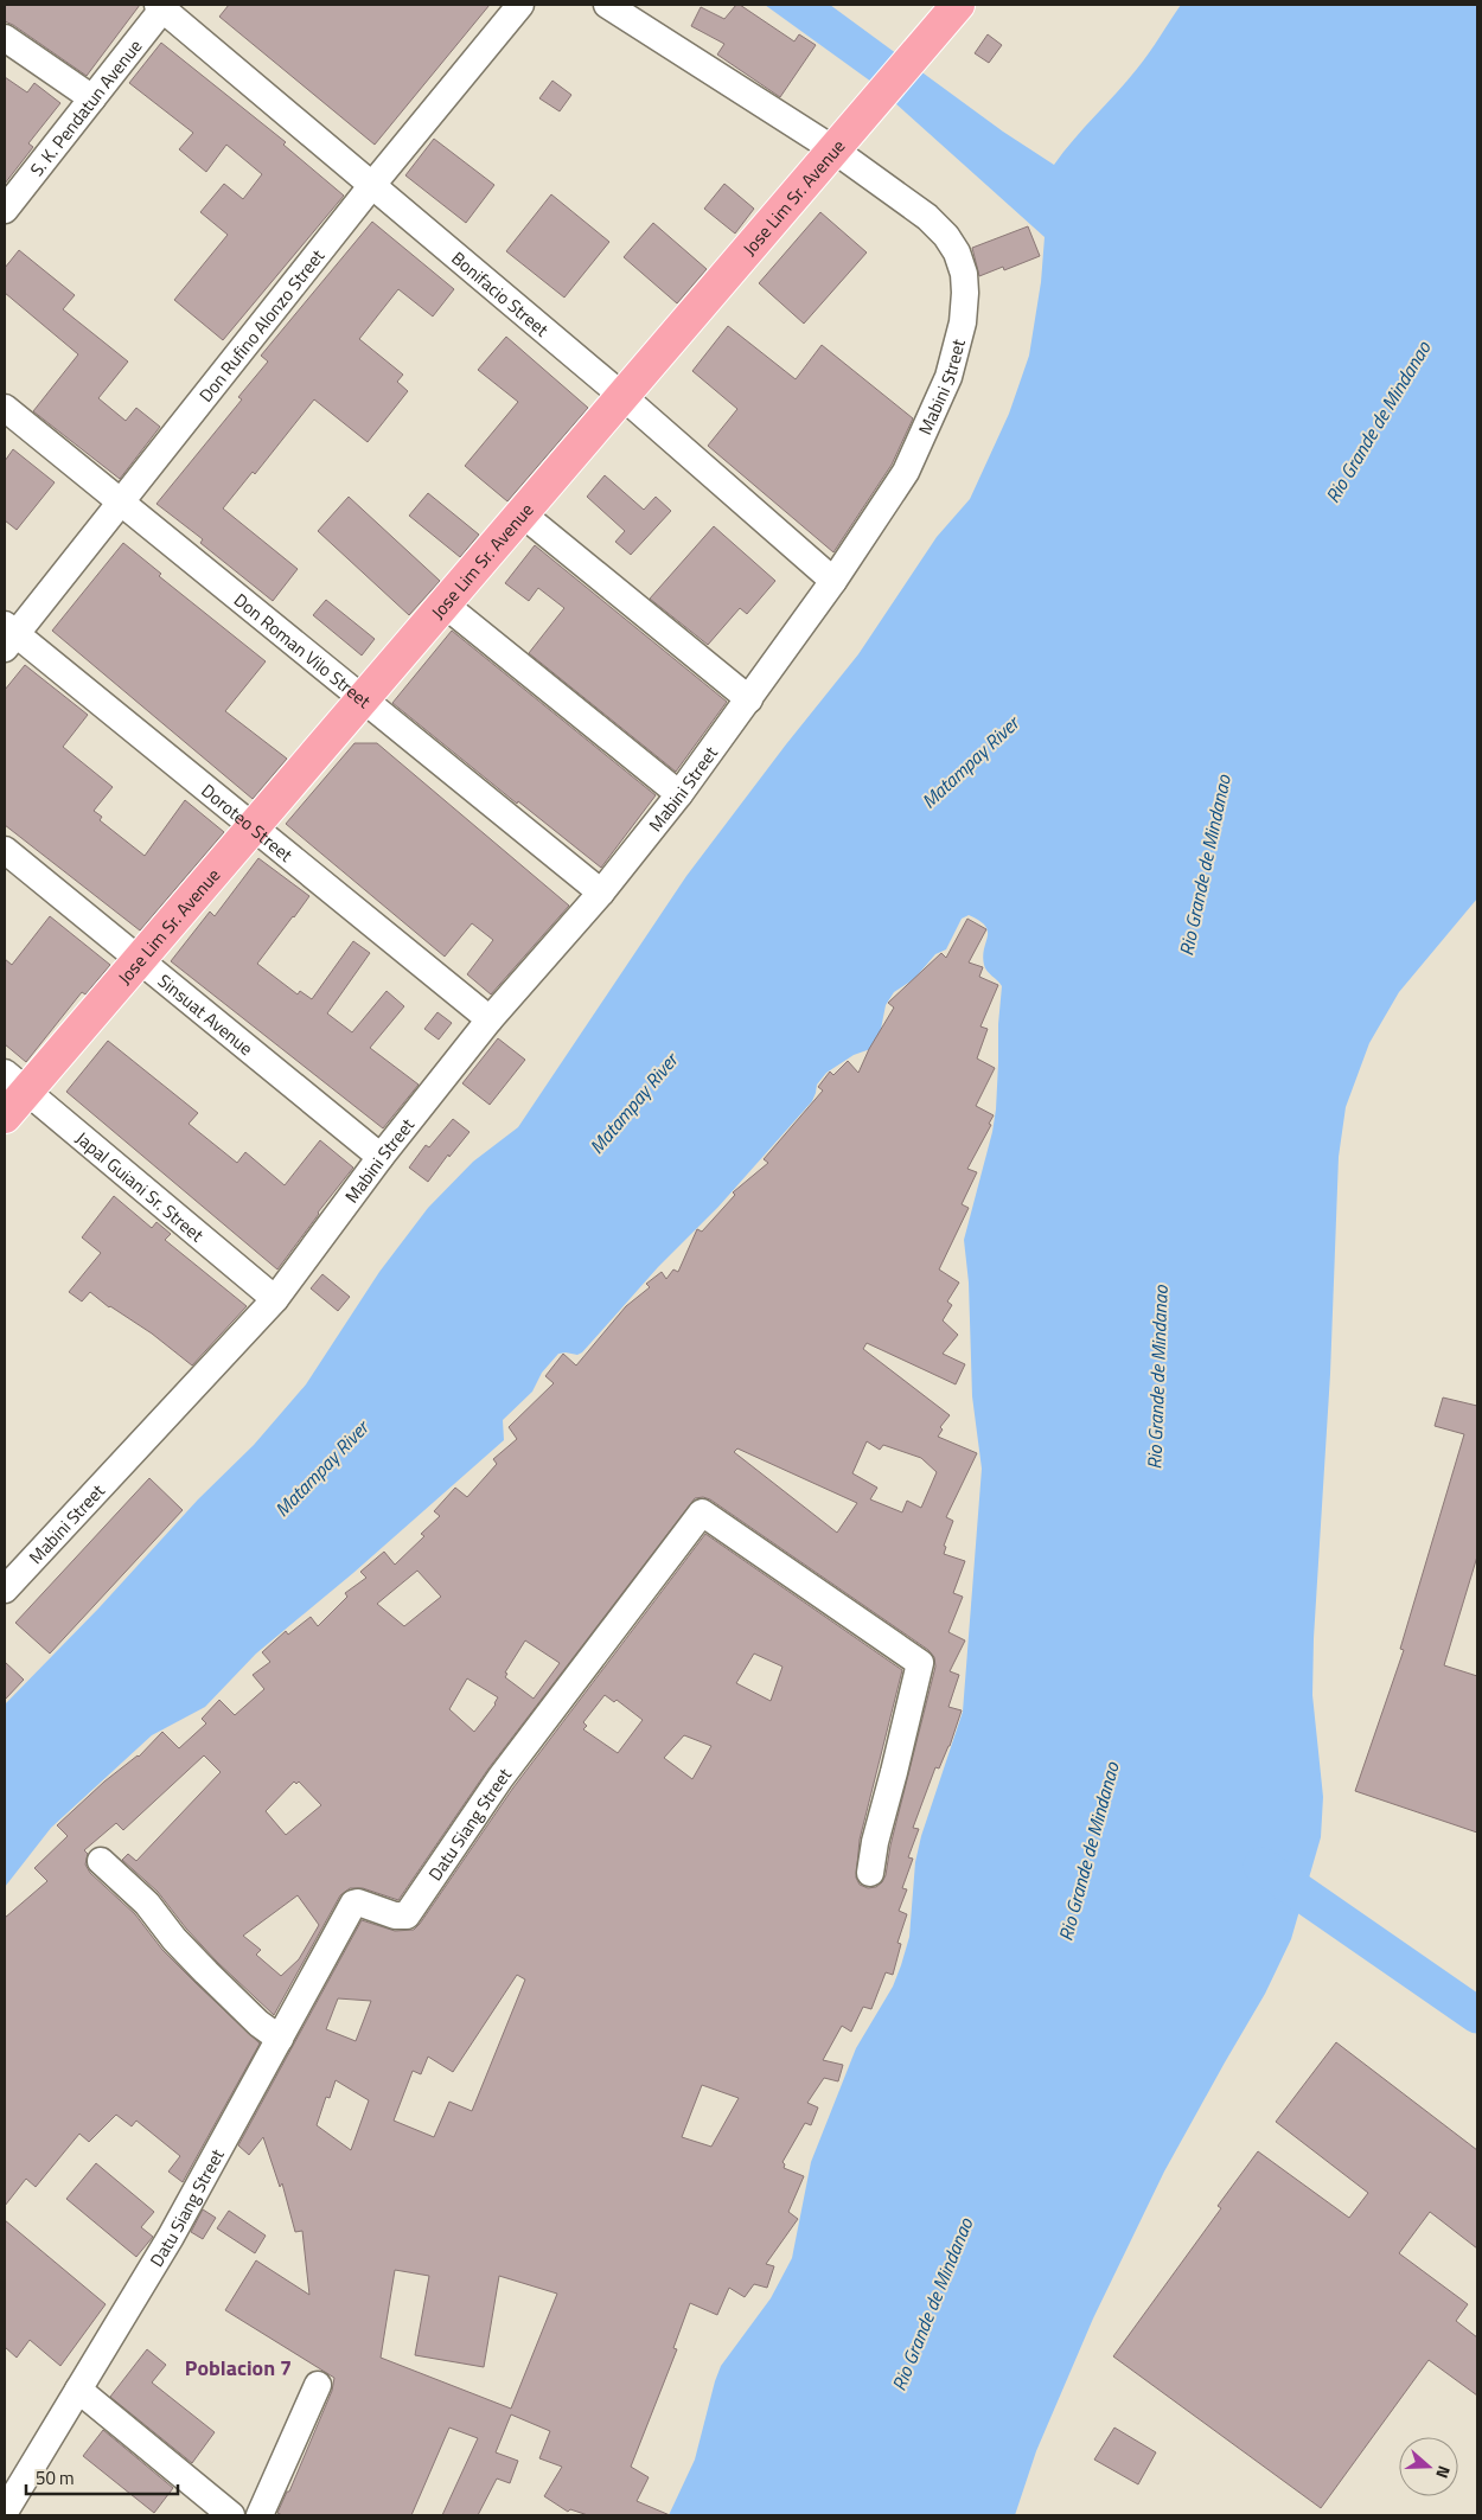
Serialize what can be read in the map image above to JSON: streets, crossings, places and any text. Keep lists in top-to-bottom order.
{
  "streets": {
    "main road": ["Jose Lim Sr. Avenue"],
    "street": [
      "S. K. Pendatun Avenue",
      "Bonifacio Street",
      "Don Rufino Alonzo Street",
      "Mabini Street",
      "Don Roman Vilo Street",
      "Doroteo Street",
      "Sinsuat Avenue",
      "Japal Guiani Sr. Street",
      "Datu Siang Street"
    ]
  },
  "crossings": [
    ["S. K. Pendatun Avenue", "Bonifacio Street"],
    ["Jose Lim Sr. Avenue", "Bonifacio Street"],
    ["Jose Lim Sr. Avenue", "Mabini Street"],
    ["Jose Lim Sr. Avenue", "Don Roman Vilo Street"],
    ["Jose Lim Sr. Avenue", "Doroteo Street"],
    ["Jose Lim Sr. Avenue", "Sinsuat Avenue"],
    ["Jose Lim Sr. Avenue", "Japal Guiani Sr. Street"],
    ["Bonifacio Street", "Don Rufino Alonzo Street"],
    ["Bonifacio Street", "Mabini Street"],
    ["Don Rufino Alonzo Street", "Don Roman Vilo Street"],
    ["Don Rufino Alonzo Street", "Doroteo Street"],
    ["Mabini Street", "Don Roman Vilo Street"],
    ["Mabini Street", "Doroteo Street"],
    ["Mabini Street", "Sinsuat Avenue"],
    ["Mabini Street", "Japal Guiani Sr. Street"]
  ],
  "districts": ["Poblacion 7"],
  "water": ["Rio Grande de Mindanao", "Matampay River"],
  "scale_bar": "50 m",
  "north": "right"
}
